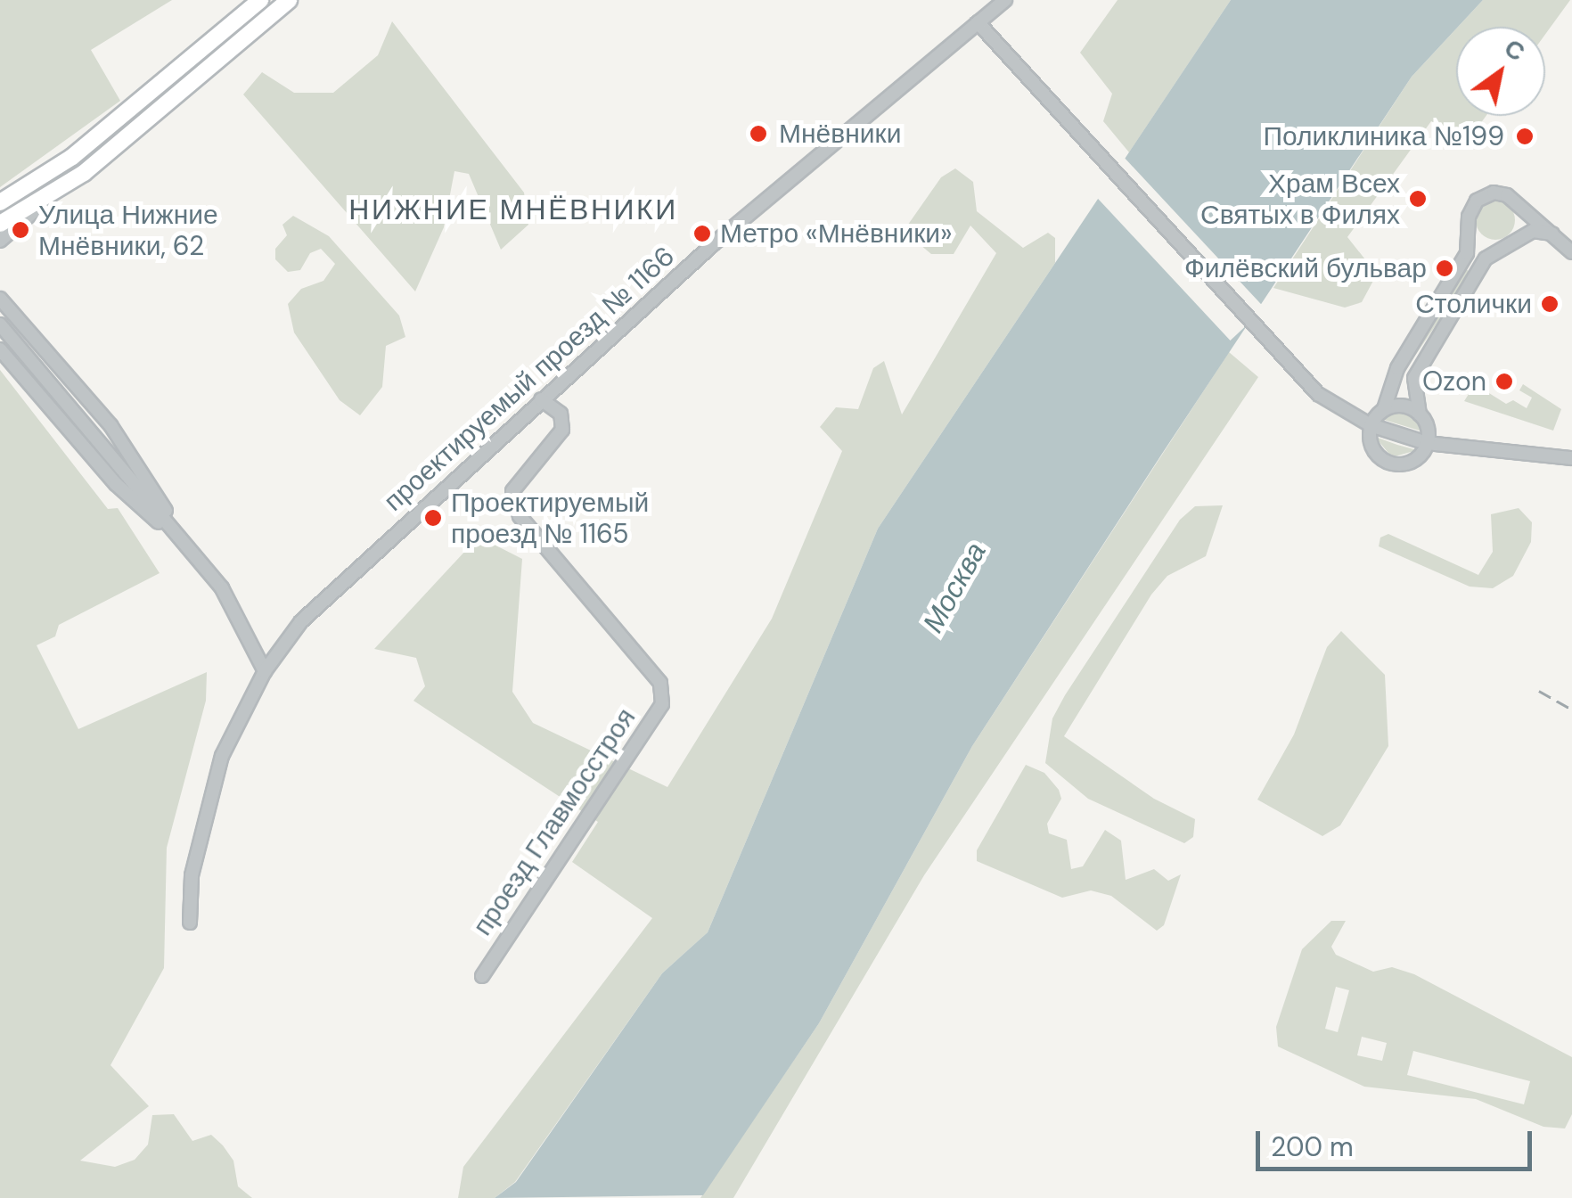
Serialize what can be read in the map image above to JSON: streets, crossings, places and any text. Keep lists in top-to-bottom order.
{
  "streets": {
    "street": ["проектируемый проезд № 1166", "проезд Главмосстроя"]
  },
  "crossings": [
    ["проектируемый проезд № 1166", "проезд Главмосстроя"]
  ],
  "districts": ["НИЖНИЕ МНЁВНИКИ"],
  "water": ["Москва"],
  "places": [
    "Мнёвники",
    "Поликлиника №199",
    "Храм Всех Святых в Филях",
    "Улица Нижние Мнёвники, 62",
    "Метро «Мнёвники»",
    "Филёвский бульвар",
    "Столички",
    "Ozon",
    "Проектируемый проезд № 1165"
  ],
  "scale_bar": "200 m",
  "north": "top right"
}
